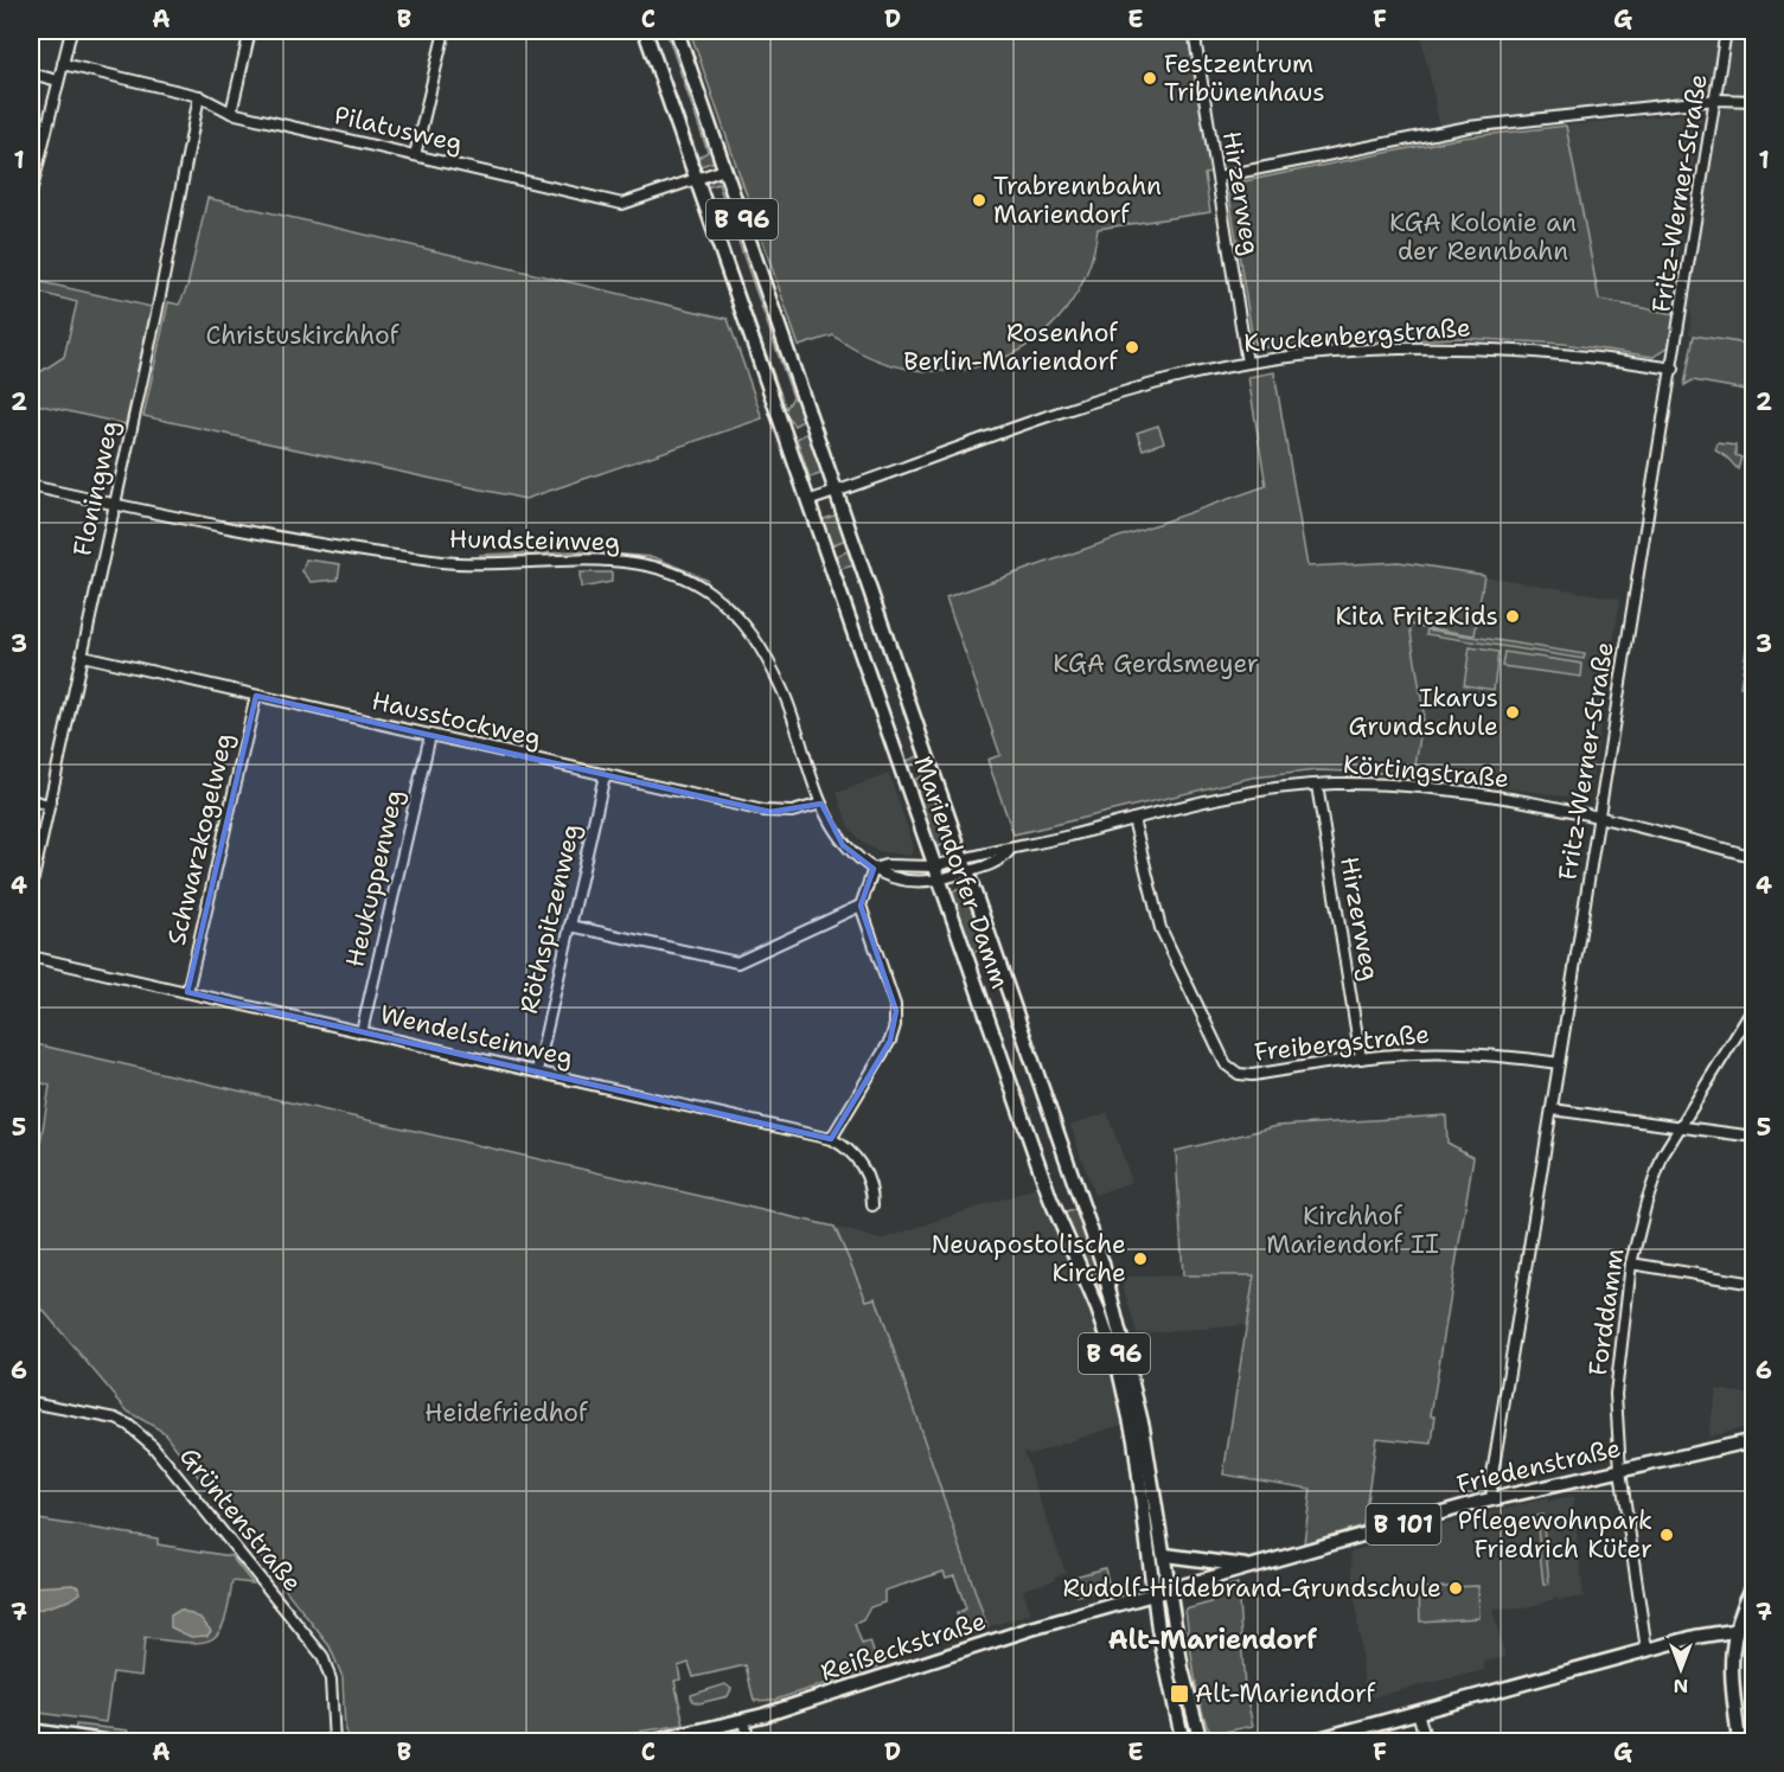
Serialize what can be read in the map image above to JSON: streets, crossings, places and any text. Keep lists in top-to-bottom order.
{
  "streets": {
    "main road": [
      "B 96",
      "Mariendorfer Damm",
      "Friedenstraße",
      "B 101",
      "Reißeckstraße"
    ],
    "street": [
      "Pilatusweg",
      "Hirzerweg",
      "Fritz-Werner-Straße",
      "Kruckenbergstraße",
      "Floningweg",
      "Hundsteinweg",
      "Hausstockweg",
      "Körtingstraße",
      "Schwarzkogelweg",
      "Heukuppenweg",
      "Röthspitzenweg",
      "Wendelsteinweg",
      "Freibergstraße",
      "Forddamm",
      "Grüntenstraße"
    ]
  },
  "crossings": [
    ["Pilatusweg", "Floningweg"],
    ["Pilatusweg", "Mariendorfer Damm"],
    ["Hirzerweg", "Kruckenbergstraße"],
    ["Hirzerweg", "Körtingstraße"],
    ["Hirzerweg", "Freibergstraße"],
    ["Fritz-Werner-Straße", "Kruckenbergstraße"],
    ["Fritz-Werner-Straße", "Körtingstraße"],
    ["Fritz-Werner-Straße", "Freibergstraße"],
    ["Fritz-Werner-Straße", "Friedenstraße"],
    ["Kruckenbergstraße", "Mariendorfer Damm"],
    ["Floningweg", "Hundsteinweg"],
    ["Floningweg", "Hausstockweg"],
    ["Hundsteinweg", "Hausstockweg"],
    ["Hundsteinweg", "Körtingstraße"],
    ["Hundsteinweg", "Mariendorfer Damm"],
    ["Hausstockweg", "Schwarzkogelweg"],
    ["Hausstockweg", "Heukuppenweg"],
    ["Hausstockweg", "Röthspitzenweg"],
    ["Körtingstraße", "Mariendorfer Damm"],
    ["Körtingstraße", "Freibergstraße"],
    ["Schwarzkogelweg", "Wendelsteinweg"],
    ["Mariendorfer Damm", "Friedenstraße"],
    ["Mariendorfer Damm", "B 101"],
    ["Mariendorfer Damm", "Reißeckstraße"],
    ["Heukuppenweg", "Wendelsteinweg"],
    ["Röthspitzenweg", "Wendelsteinweg"],
    ["Forddamm", "Friedenstraße"],
    ["Friedenstraße", "B 101"],
    ["Friedenstraße", "Reißeckstraße"]
  ],
  "districts": ["Alt-Mariendorf"],
  "parks": [
    "KGA Kolonie an der Rennbahn",
    "Christuskirchhof",
    "KGA Gerdsmeyer",
    "Kirchhof Mariendorf II",
    "Heidefriedhof"
  ],
  "places": {
    "other": [
      "Festzentrum Tribünenhaus",
      "Trabrennbahn Mariendorf",
      "Rosenhof Berlin-Mariendorf",
      "Kita FritzKids",
      "Ikarus Grundschule",
      "Neuapostolische Kirche",
      "Pflegewohnpark Friedrich Küter",
      "Rudolf-Hildebrand-Grundschule"
    ],
    "transit": ["Alt-Mariendorf"]
  },
  "north": "bottom",
  "grid": {
    "columns": [
      "A",
      "B",
      "C",
      "D",
      "E",
      "F",
      "G"
    ],
    "rows": [
      "1",
      "2",
      "3",
      "4",
      "5",
      "6",
      "7"
    ]
  }
}
